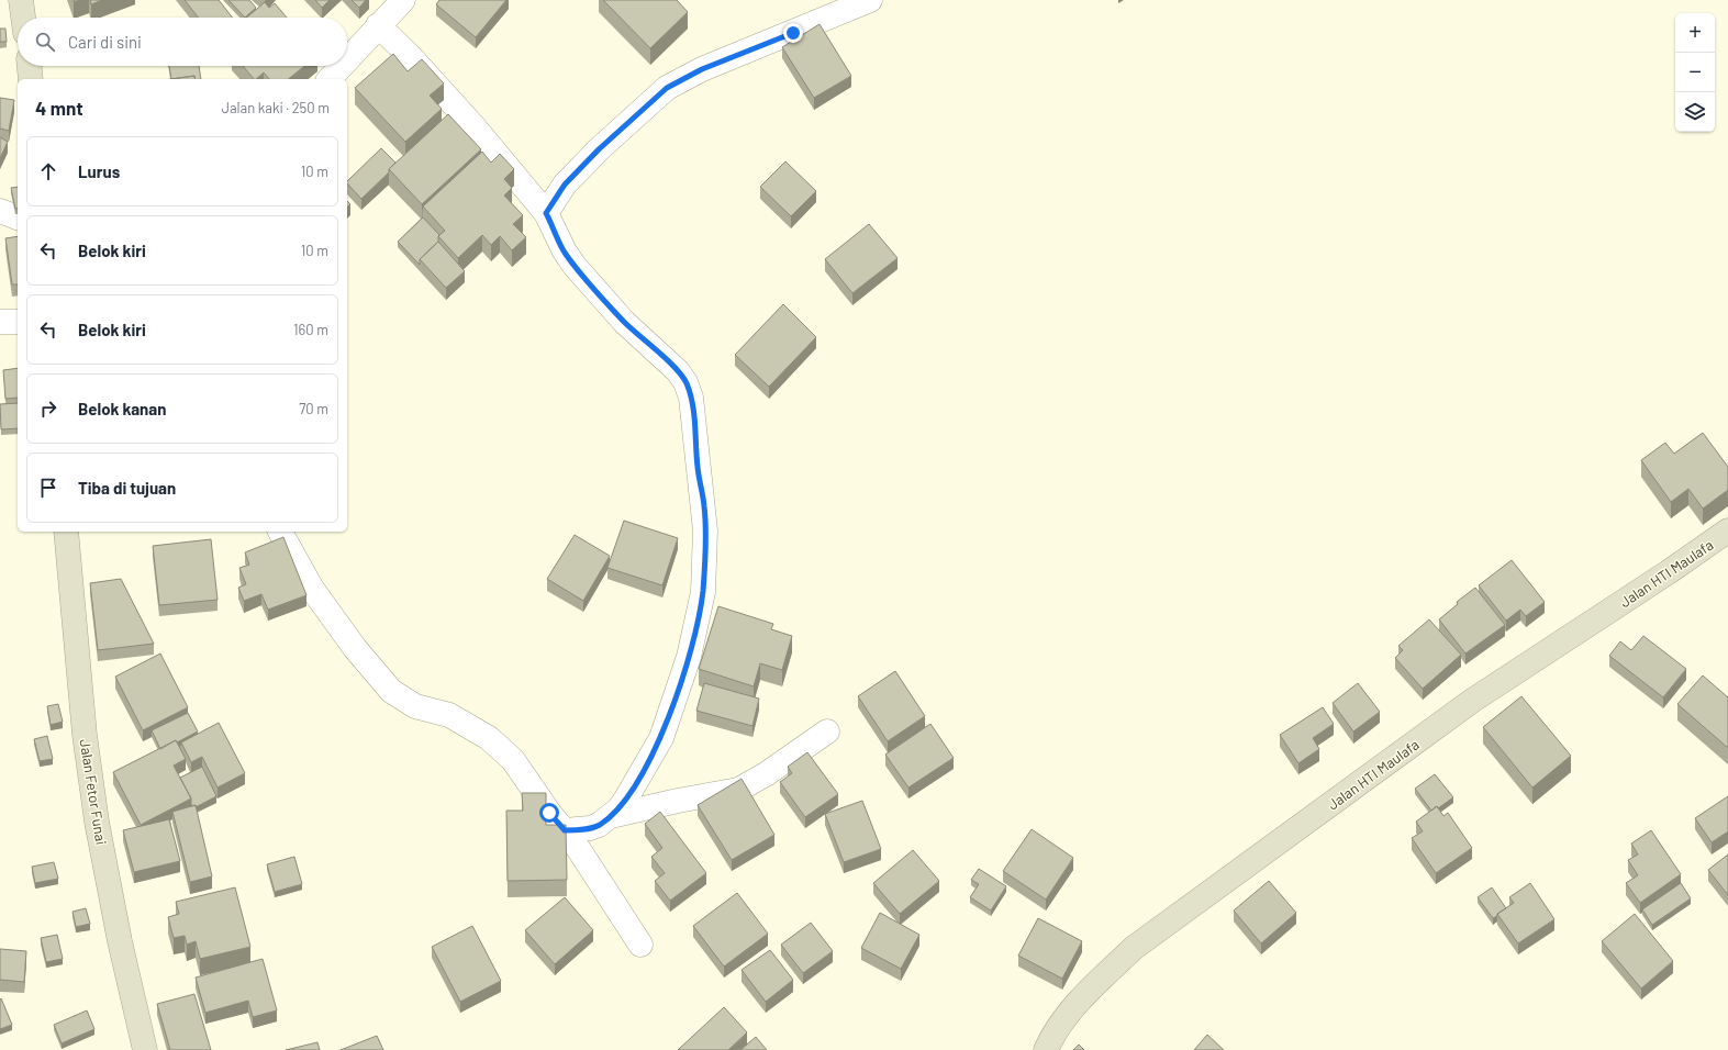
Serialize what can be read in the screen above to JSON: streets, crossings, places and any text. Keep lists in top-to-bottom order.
{
  "streets": {
    "street": ["Jalan HTI Maulafa", "Jalan Fetor Funai"]
  },
  "page": {
    "map_buttons": ["+", "−"],
    "search": "Cari di sini",
    "heading": ["4 mnt", "Jalan kaki · 250 m"],
    "list": [
      ["Lurus", "10 m"],
      ["Belok kiri", "10 m"],
      ["Belok kiri", "160 m"],
      ["Belok kanan", "70 m"],
      "Tiba di tujuan"
    ]
  }
}
